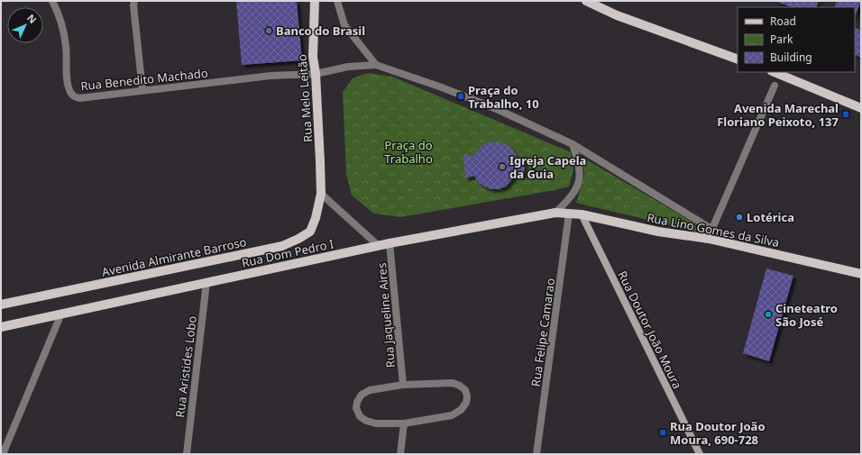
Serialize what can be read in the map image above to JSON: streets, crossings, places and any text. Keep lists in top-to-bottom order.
{
  "streets": {
    "main road": [
      "Rua Melo Leitão",
      "Rua Lino Gomes da Silva",
      "Rua Dom Pedro I",
      "Avenida Almirante Barroso",
      "Rua Doutor João Moura"
    ],
    "street": [
      "Rua Benedito Machado",
      "Rua Jaqueline Aires",
      "Rua Felipe Camarao",
      "Rua Aristides Lobo"
    ]
  },
  "crossings": [
    ["Rua Benedito Machado", "Rua Melo Leitão"],
    ["Rua Melo Leitão", "Avenida Almirante Barroso"],
    ["Rua Lino Gomes da Silva", "Rua Dom Pedro I"],
    ["Rua Lino Gomes da Silva", "Rua Doutor João Moura"],
    ["Rua Dom Pedro I", "Rua Jaqueline Aires"],
    ["Rua Dom Pedro I", "Rua Doutor João Moura"],
    ["Rua Dom Pedro I", "Rua Felipe Camarao"],
    ["Rua Dom Pedro I", "Rua Aristides Lobo"]
  ],
  "parks": ["Praça do Trabalho"],
  "places": {
    "other": [
      "Banco do Brasil",
      "Igreja Capela da Guia",
      "Lotérica",
      "Cineteatro São José"
    ],
    "transit": ["Praça do Trabalho, 10", "Avenida Marechal Floriano Peixoto, 137", "Rua Doutor João Moura, 690-728"]
  },
  "legend": ["Road", "Park", "Building"],
  "north": "top right"
}
